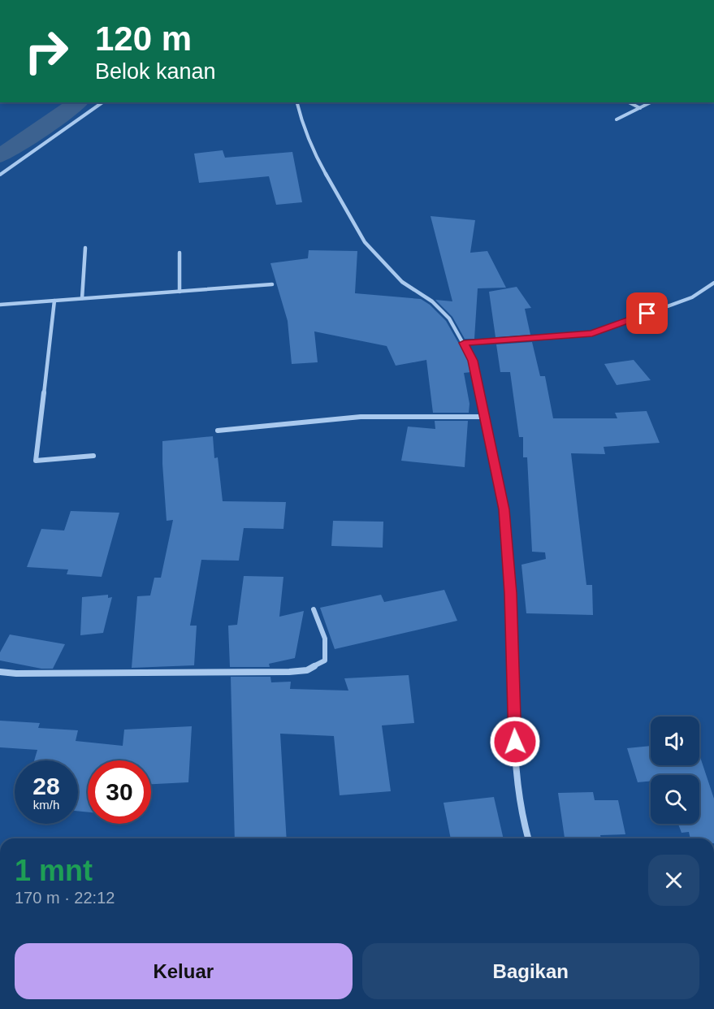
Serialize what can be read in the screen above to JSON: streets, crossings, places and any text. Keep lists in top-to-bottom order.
{
  "page": {
    "turn": ["120 m", "Belok kanan"],
    "speed": "28 km/h",
    "limit": "30",
    "heading": ["1 mnt", "170 m · 22:12"],
    "buttons": ["Keluar", "Bagikan"]
  }
}
